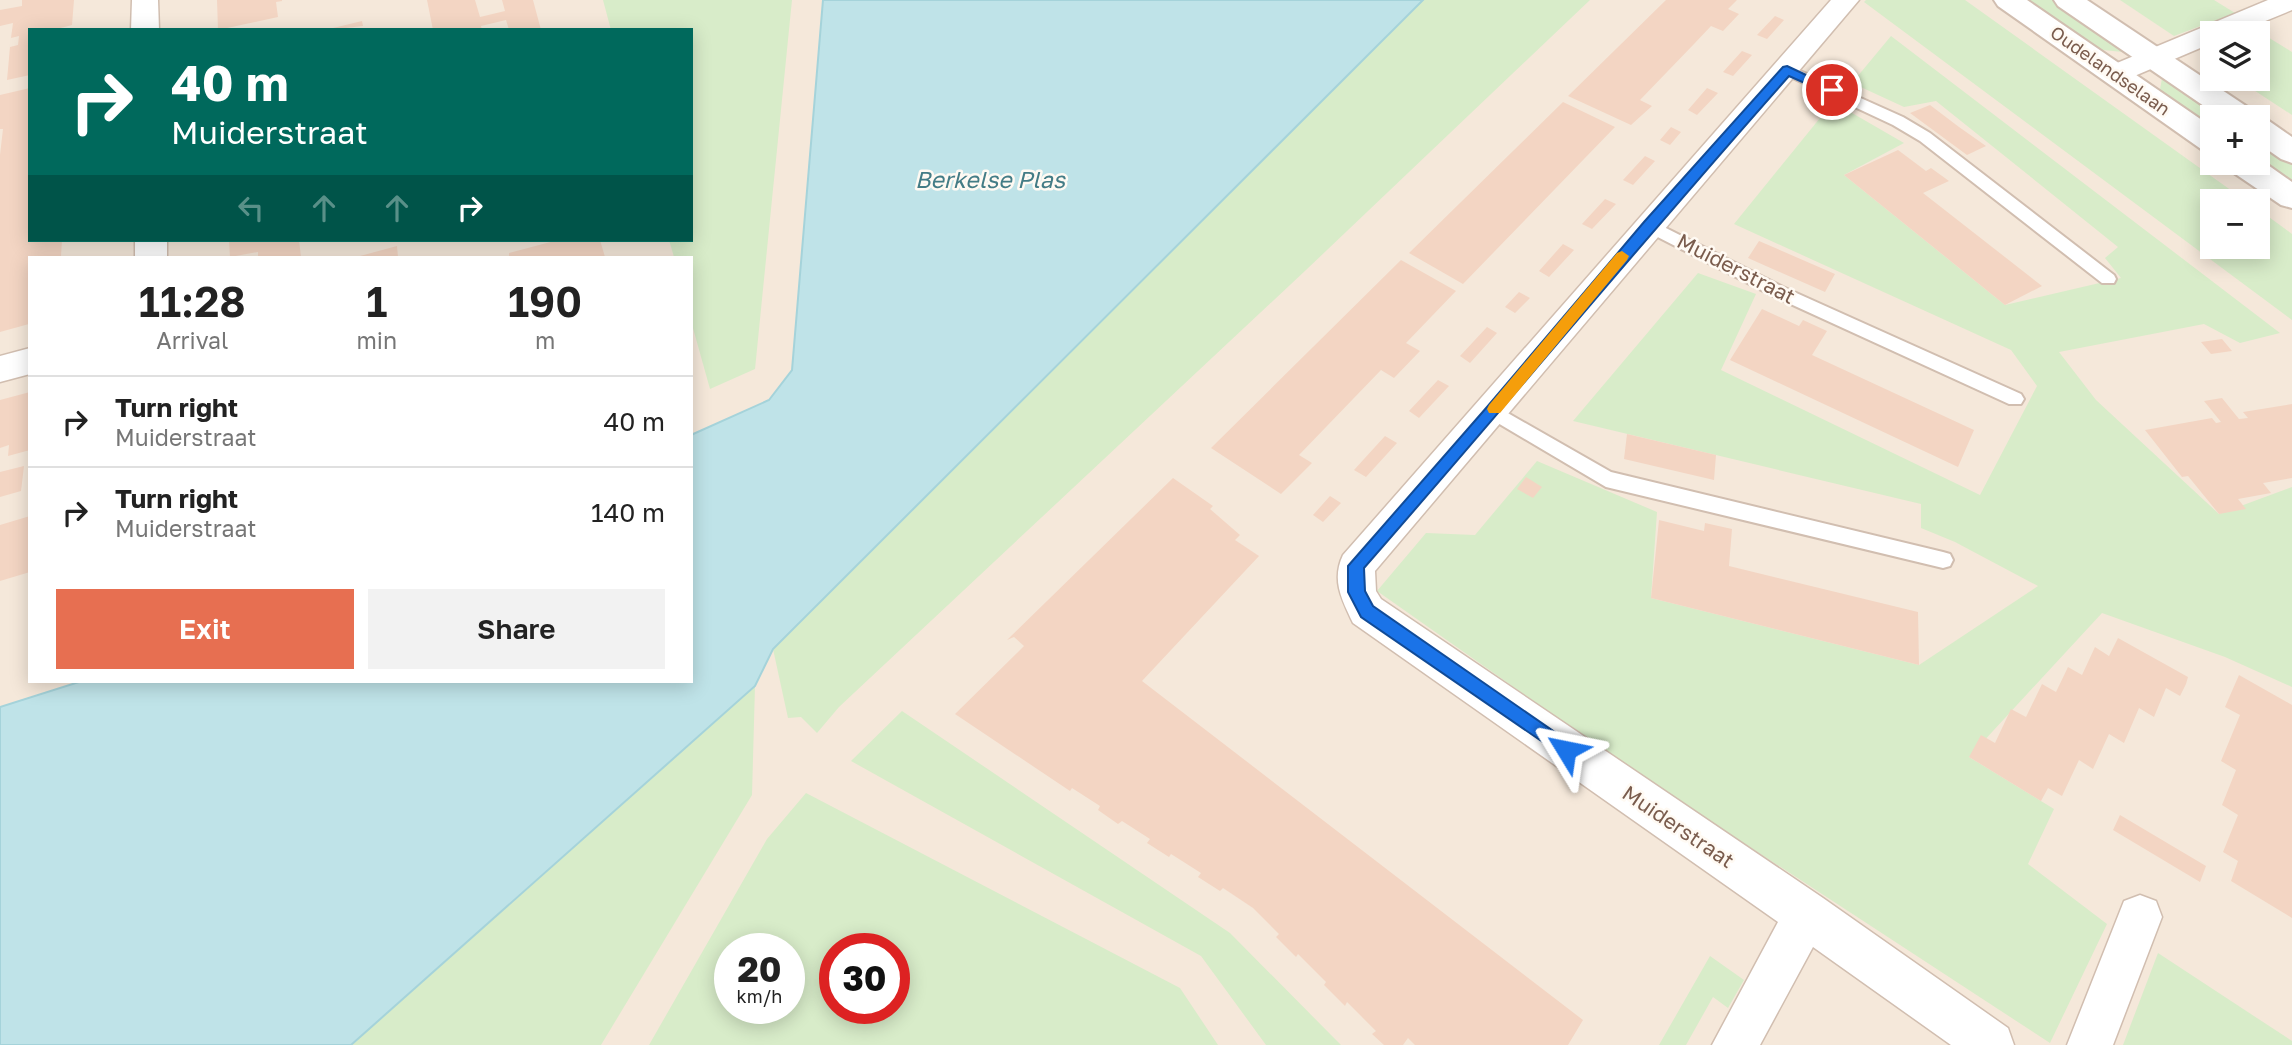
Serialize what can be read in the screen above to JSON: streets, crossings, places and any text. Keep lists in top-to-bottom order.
{
  "streets": {
    "street": ["Oudelandselaan", "Muiderstraat"]
  },
  "water": ["Berkelse Plas"],
  "page": {
    "map_buttons": ["+", "−"],
    "turn": ["40 m", "Muiderstraat"],
    "eta": [
      "11:28",
      "Arrival",
      "1",
      "min",
      "190",
      "m"
    ],
    "list": [
      {
        "name": "Turn right",
        "note": "Muiderstraat",
        "value": "40 m"
      },
      {
        "name": "Turn right",
        "note": "Muiderstraat",
        "value": "140 m"
      }
    ],
    "buttons": ["Exit", "Share"],
    "speed": "20 km/h",
    "limit": "30"
  }
}
